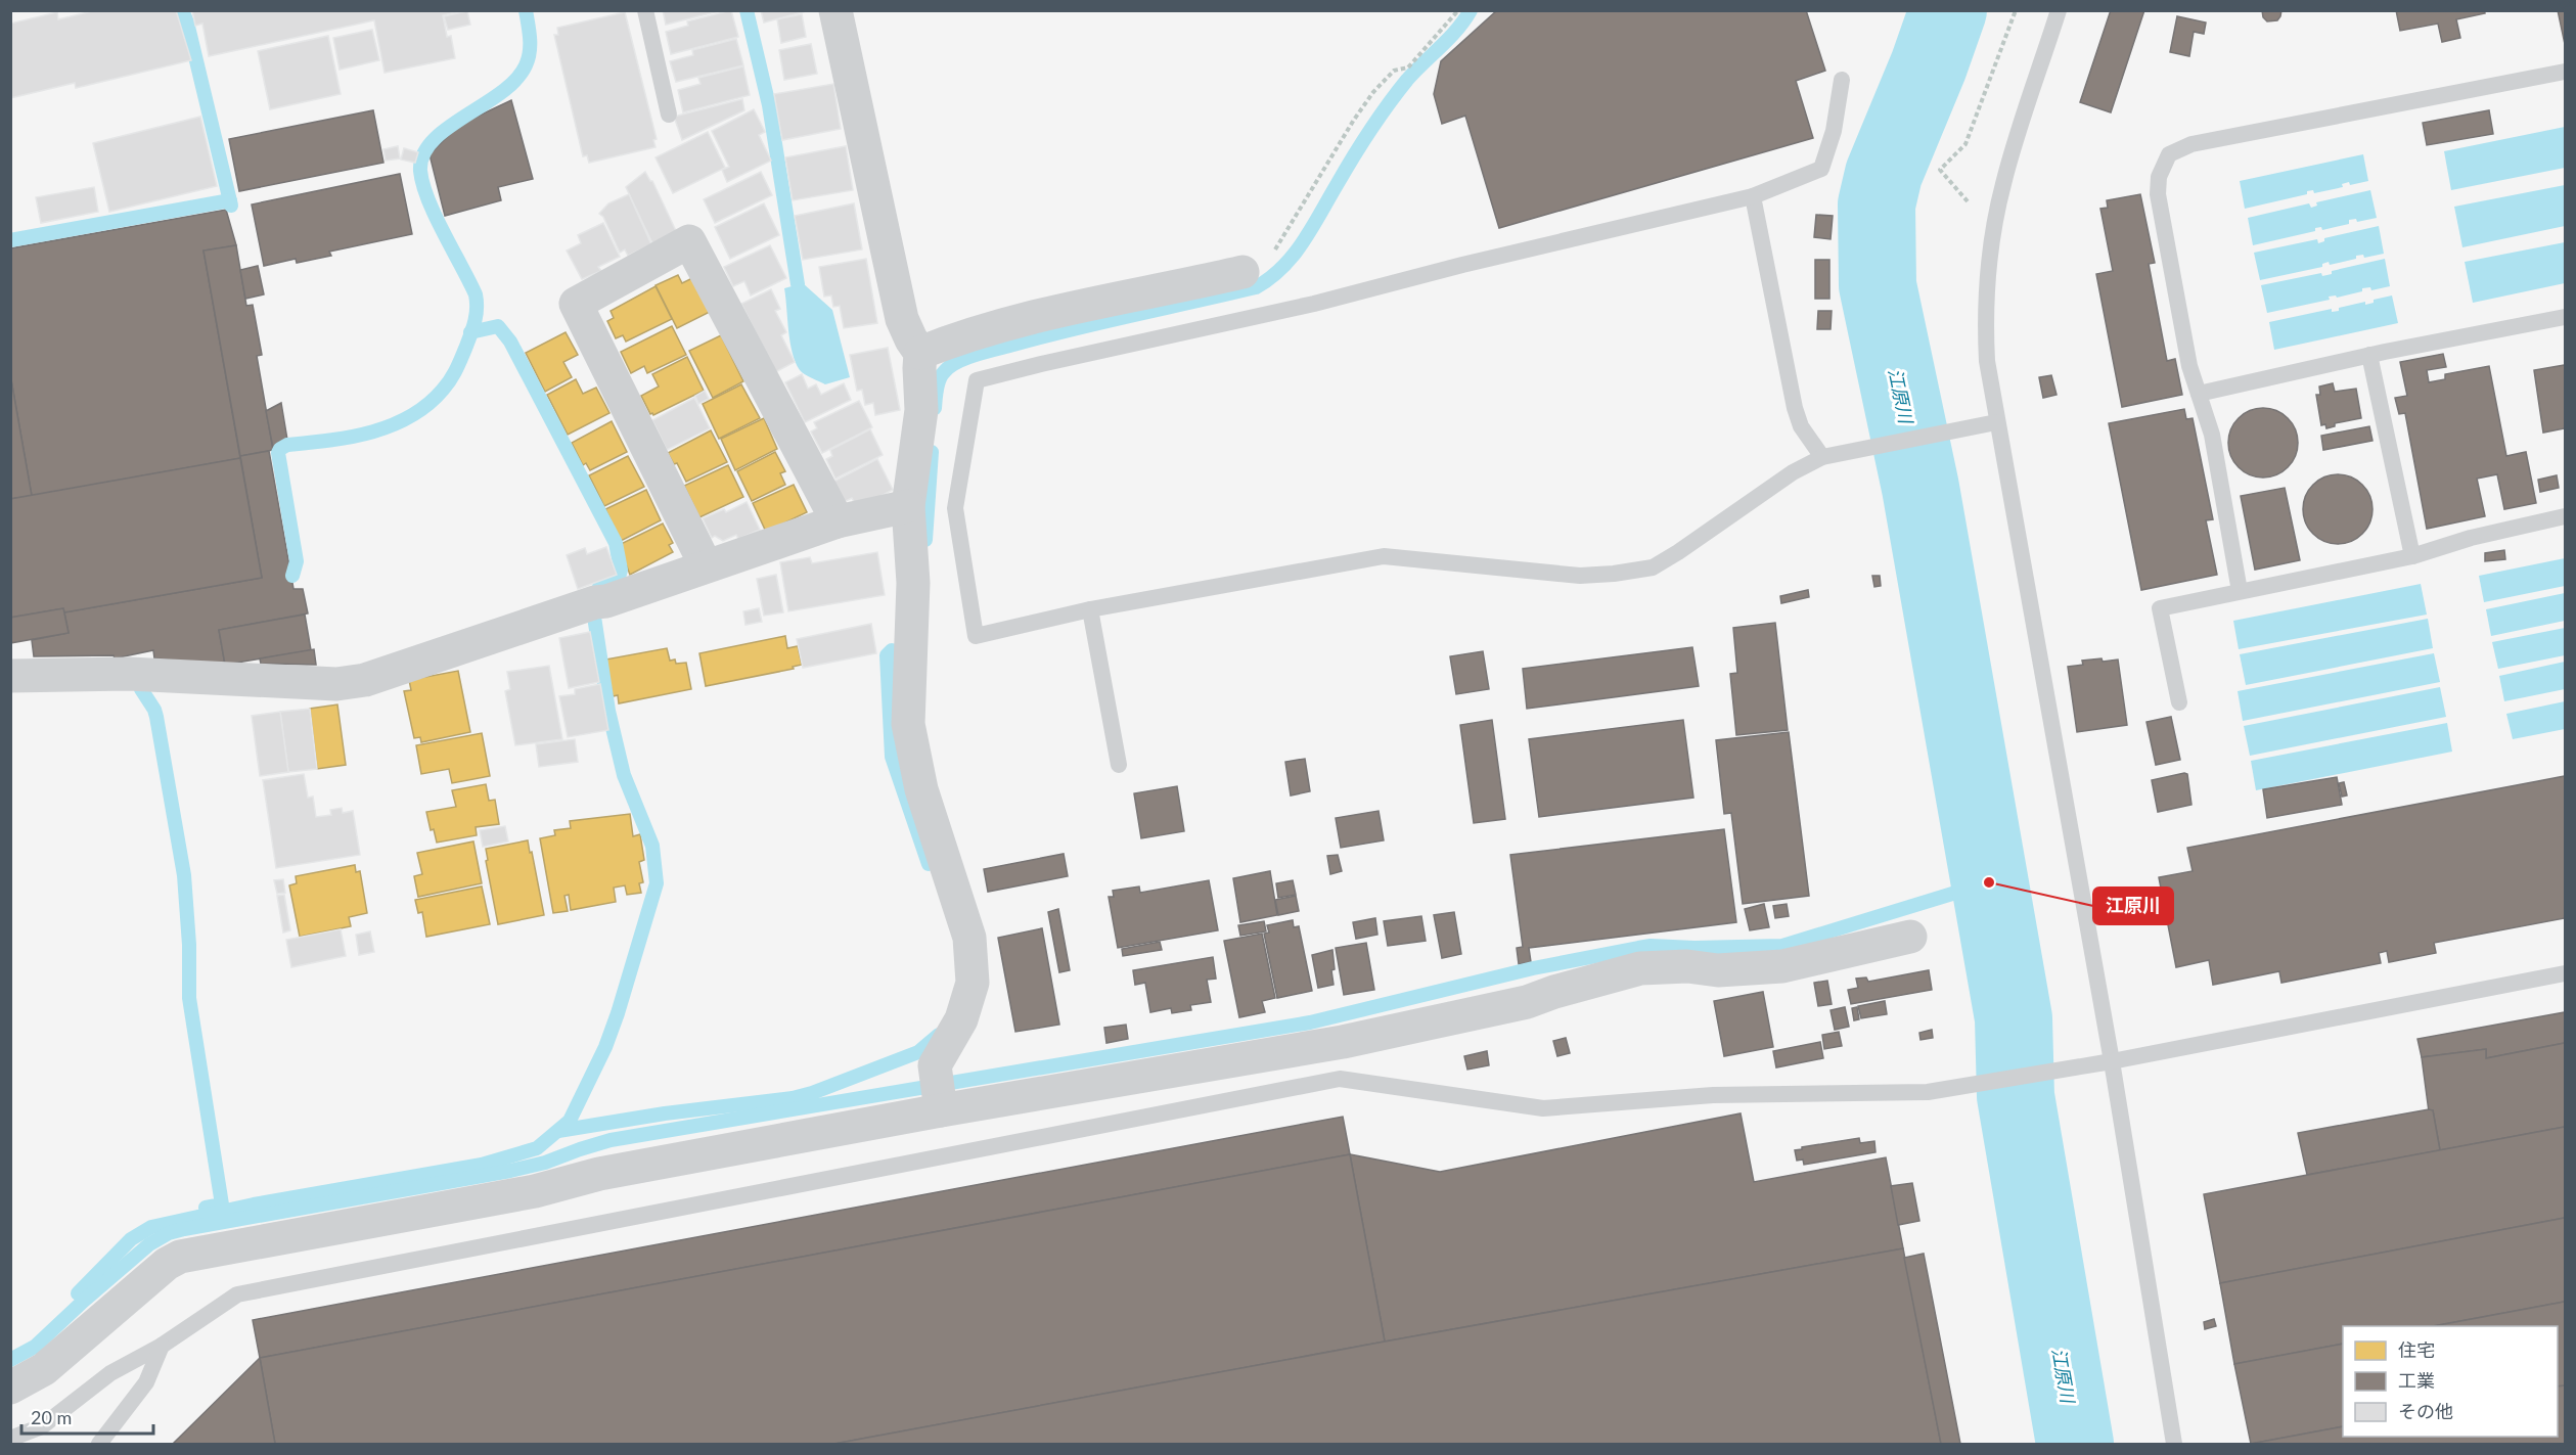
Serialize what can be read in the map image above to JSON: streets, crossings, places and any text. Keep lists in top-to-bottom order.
{
  "water": ["江原川"],
  "places": ["江原川"],
  "legend": ["住宅", "工業", "その他"],
  "scale_bar": "20 m"
}
